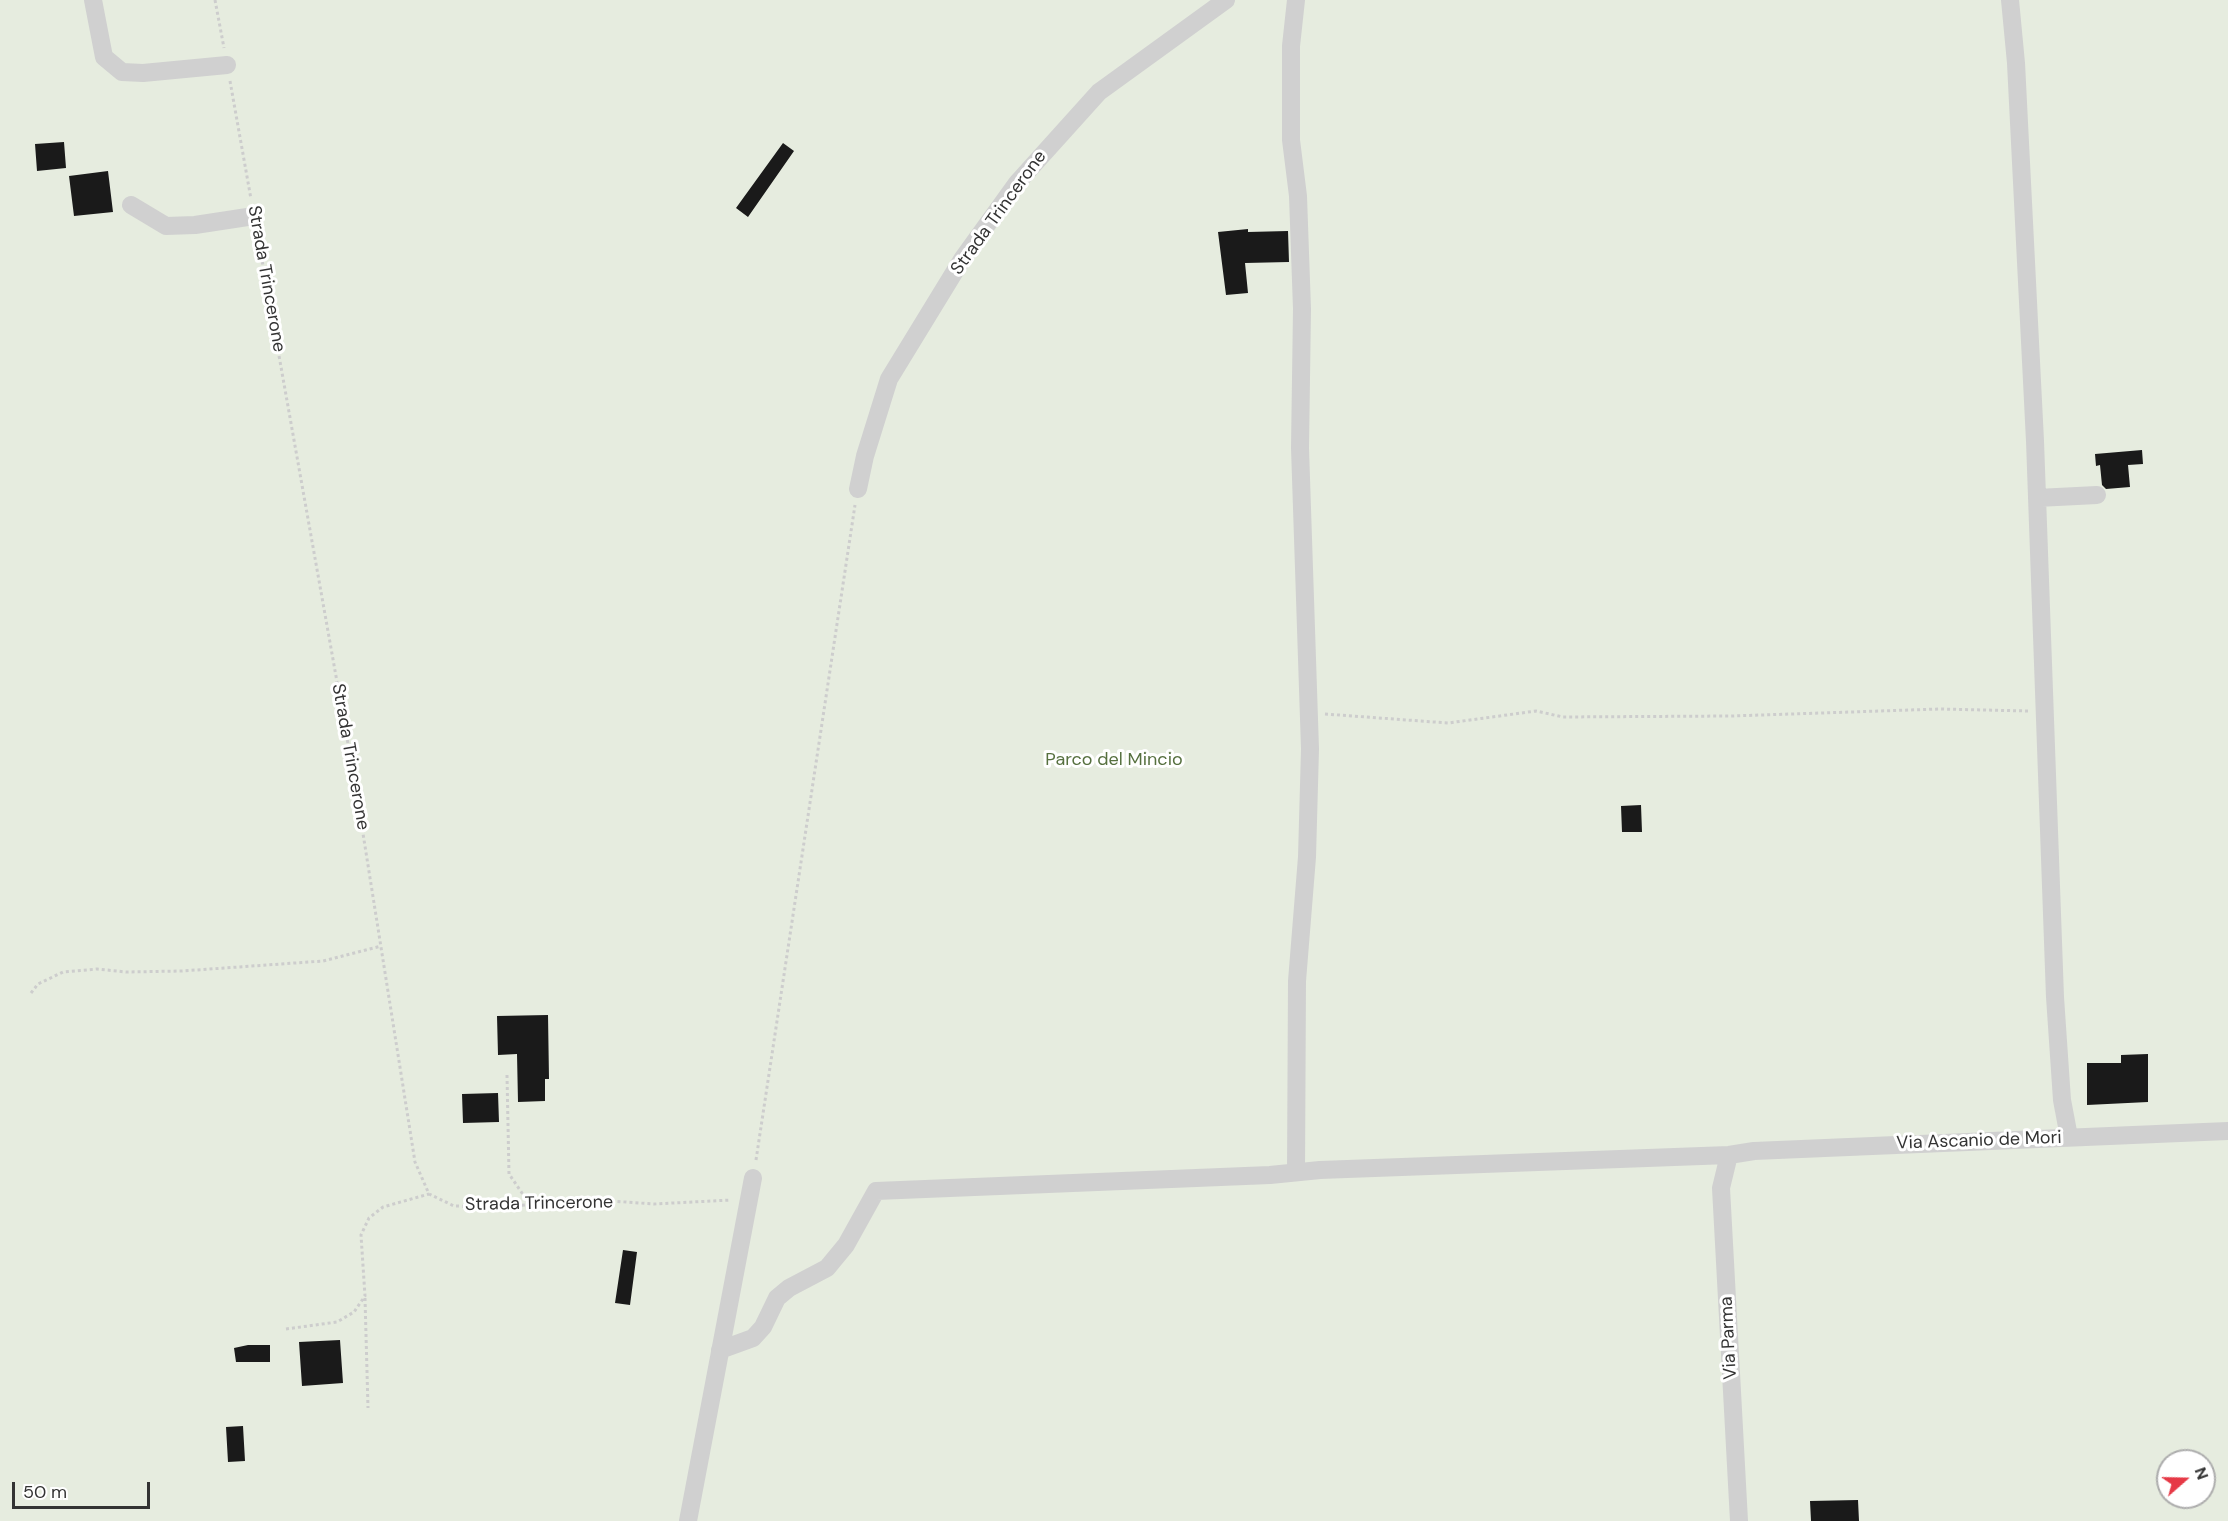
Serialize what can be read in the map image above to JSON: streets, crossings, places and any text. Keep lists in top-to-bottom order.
{
  "streets": {
    "street": ["Strada Trincerone", "Via Ascanio de Mori", "Via Parma"]
  },
  "crossings": [
    ["Via Ascanio de Mori", "Via Parma"]
  ],
  "parks": ["Parco del Mincio"],
  "scale_bar": "50 m",
  "north": "right"
}
